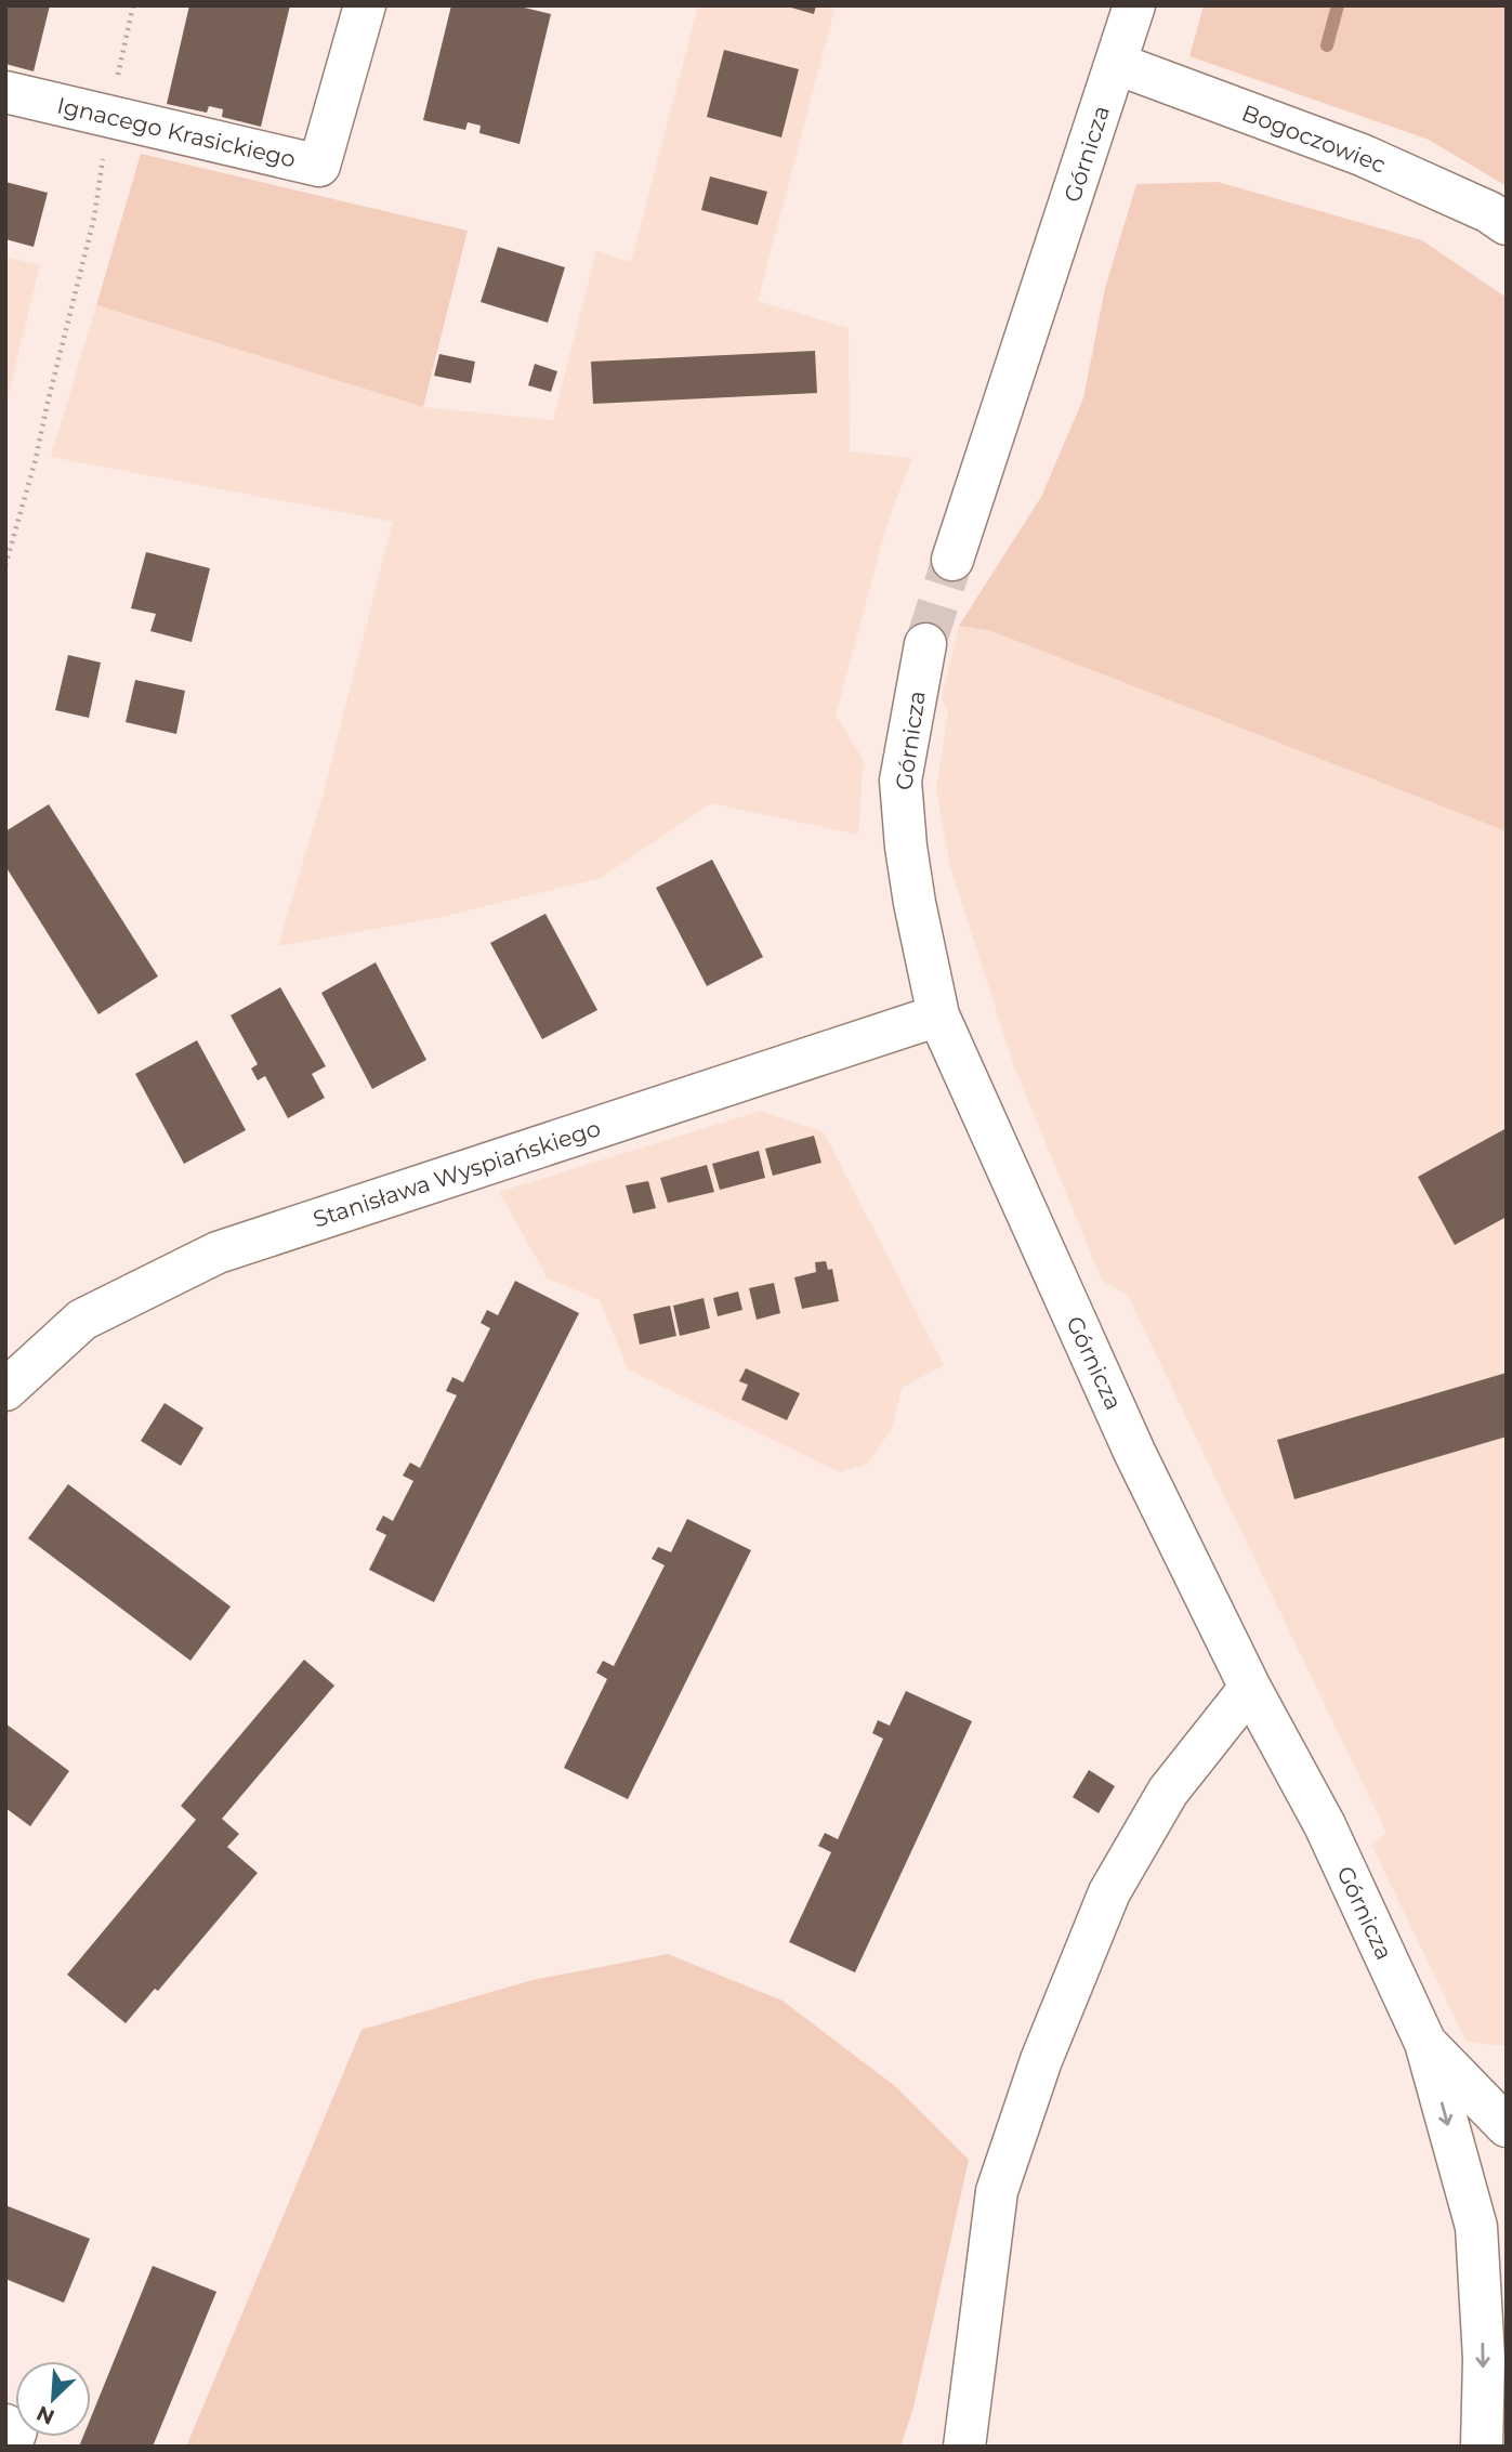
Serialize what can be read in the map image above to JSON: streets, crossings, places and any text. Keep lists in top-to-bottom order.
{
  "streets": {
    "street": [
      "Ignacego Krasickiego",
      "Bogoczowiec",
      "Górnicza",
      "Stanisława Wyspiańskiego"
    ]
  },
  "crossings": [
    ["Bogoczowiec", "Górnicza"],
    ["Górnicza", "Stanisława Wyspiańskiego"]
  ],
  "north": "bottom left"
}
